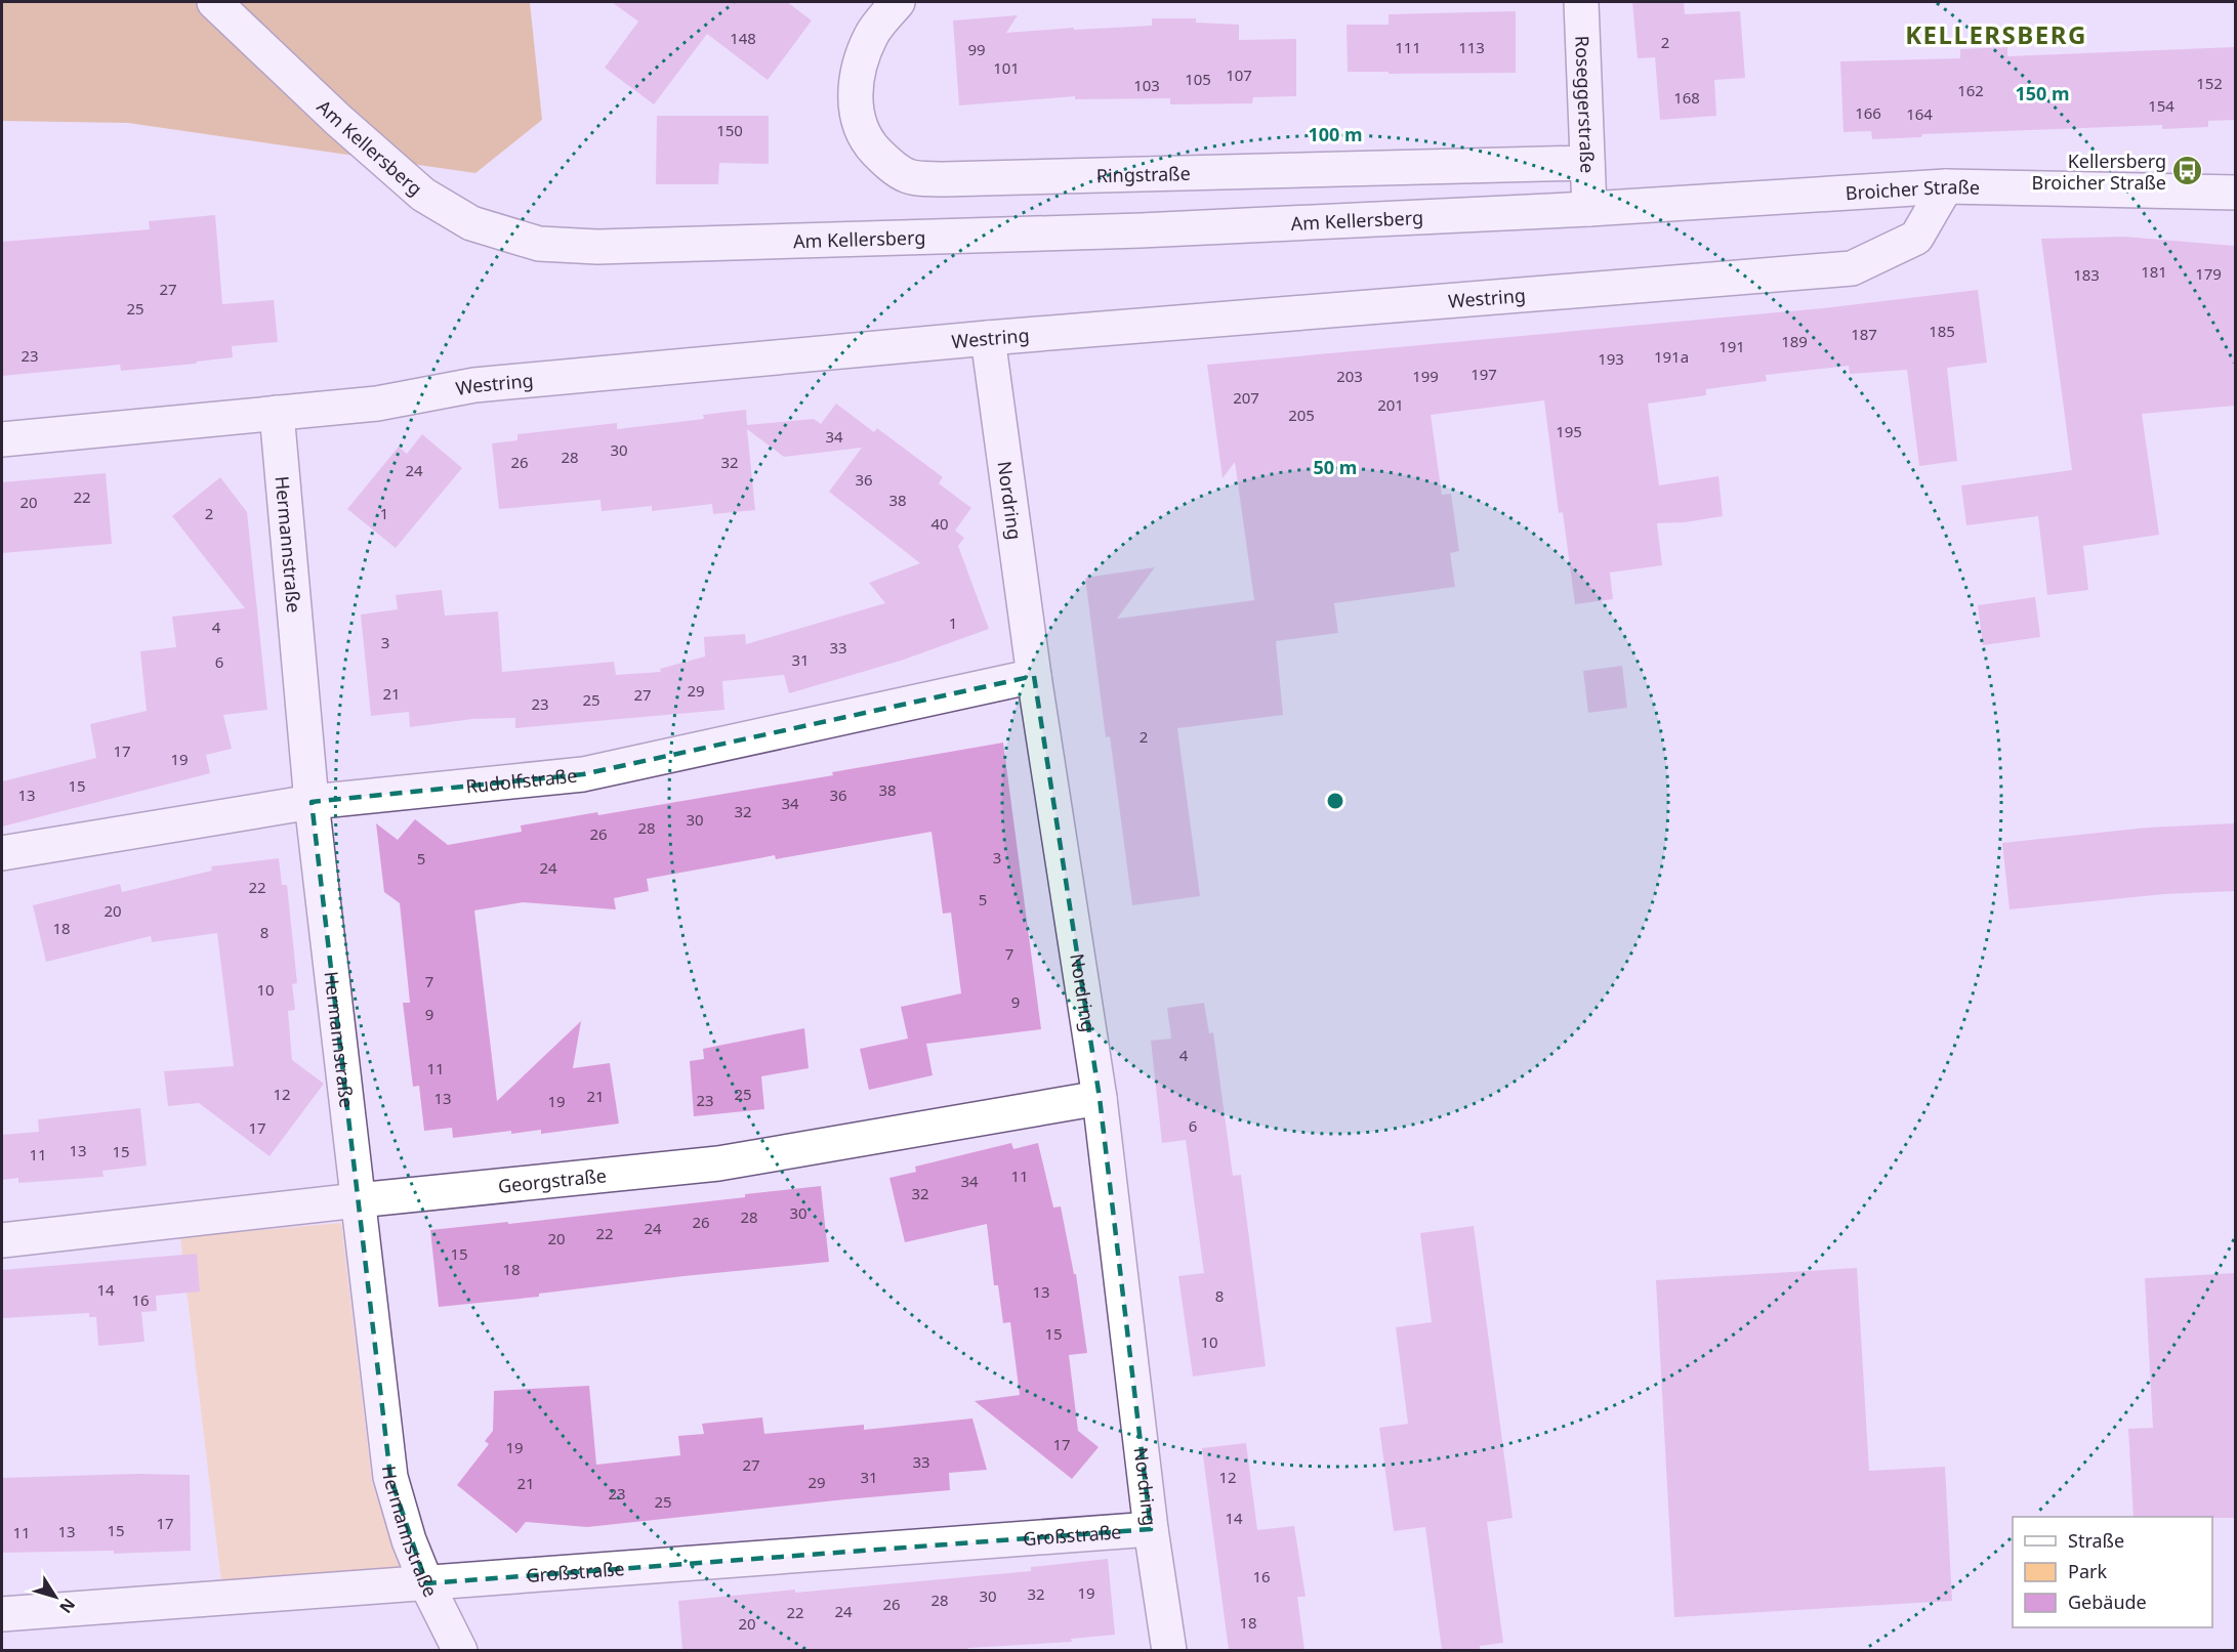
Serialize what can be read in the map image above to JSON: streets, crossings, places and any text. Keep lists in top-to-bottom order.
{
  "streets": {
    "street": [
      "Roseggerstraße",
      "Am Kellersberg",
      "Ringstraße",
      "Broicher Straße",
      "Westring",
      "Nordring",
      "Hermannstraße",
      "Rudolfstraße",
      "Georgstraße",
      "Großstraße"
    ]
  },
  "crossings": [
    ["Roseggerstraße", "Am Kellersberg"],
    ["Roseggerstraße", "Ringstraße"],
    ["Roseggerstraße", "Broicher Straße"],
    ["Am Kellersberg", "Broicher Straße"],
    ["Broicher Straße", "Westring"],
    ["Westring", "Nordring"],
    ["Westring", "Hermannstraße"],
    ["Nordring", "Rudolfstraße"],
    ["Nordring", "Georgstraße"],
    ["Nordring", "Großstraße"],
    ["Hermannstraße", "Rudolfstraße"],
    ["Hermannstraße", "Georgstraße"],
    ["Hermannstraße", "Großstraße"]
  ],
  "districts": ["KELLERSBERG"],
  "places": {
    "bus stop": ["Kellersberg Broicher Straße"]
  },
  "house_numbers": [
    "148",
    "2",
    "111",
    "113",
    "99",
    "101",
    "107",
    "105",
    "152",
    "103",
    "162",
    "168",
    "154",
    "166",
    "164",
    "150",
    "181",
    "179",
    "183",
    "27",
    "25",
    "185",
    "187",
    "189",
    "191",
    "23",
    "191a",
    "193",
    "197",
    "203",
    "199",
    "207",
    "201",
    "205",
    "195",
    "34",
    "30",
    "28",
    "26",
    "32",
    "24",
    "36",
    "22",
    "38",
    "20",
    "2",
    "1",
    "40",
    "1",
    "4",
    "3",
    "33",
    "31",
    "6",
    "29",
    "21",
    "27",
    "25",
    "23",
    "2",
    "17",
    "19",
    "15",
    "38",
    "13",
    "36",
    "34",
    "32",
    "30",
    "28",
    "26",
    "3",
    "5",
    "24",
    "22",
    "5",
    "20",
    "18",
    "8",
    "7",
    "7",
    "10",
    "9",
    "9",
    "4",
    "11",
    "12",
    "25",
    "21",
    "13",
    "23",
    "19",
    "6",
    "17",
    "13",
    "15",
    "11",
    "11",
    "34",
    "32",
    "30",
    "28",
    "26",
    "24",
    "22",
    "20",
    "15",
    "18",
    "14",
    "13",
    "8",
    "16",
    "15",
    "10",
    "17",
    "19",
    "33",
    "27",
    "31",
    "12",
    "29",
    "21",
    "23",
    "25",
    "14",
    "17",
    "15",
    "13",
    "11",
    "16",
    "19",
    "32",
    "30",
    "28",
    "26",
    "24",
    "22",
    "18",
    "20"
  ],
  "legend": ["Straße", "Park", "Gebäude"],
  "north": "bottom right",
  "rings": ["150 m", "100 m", "50 m"]
}
